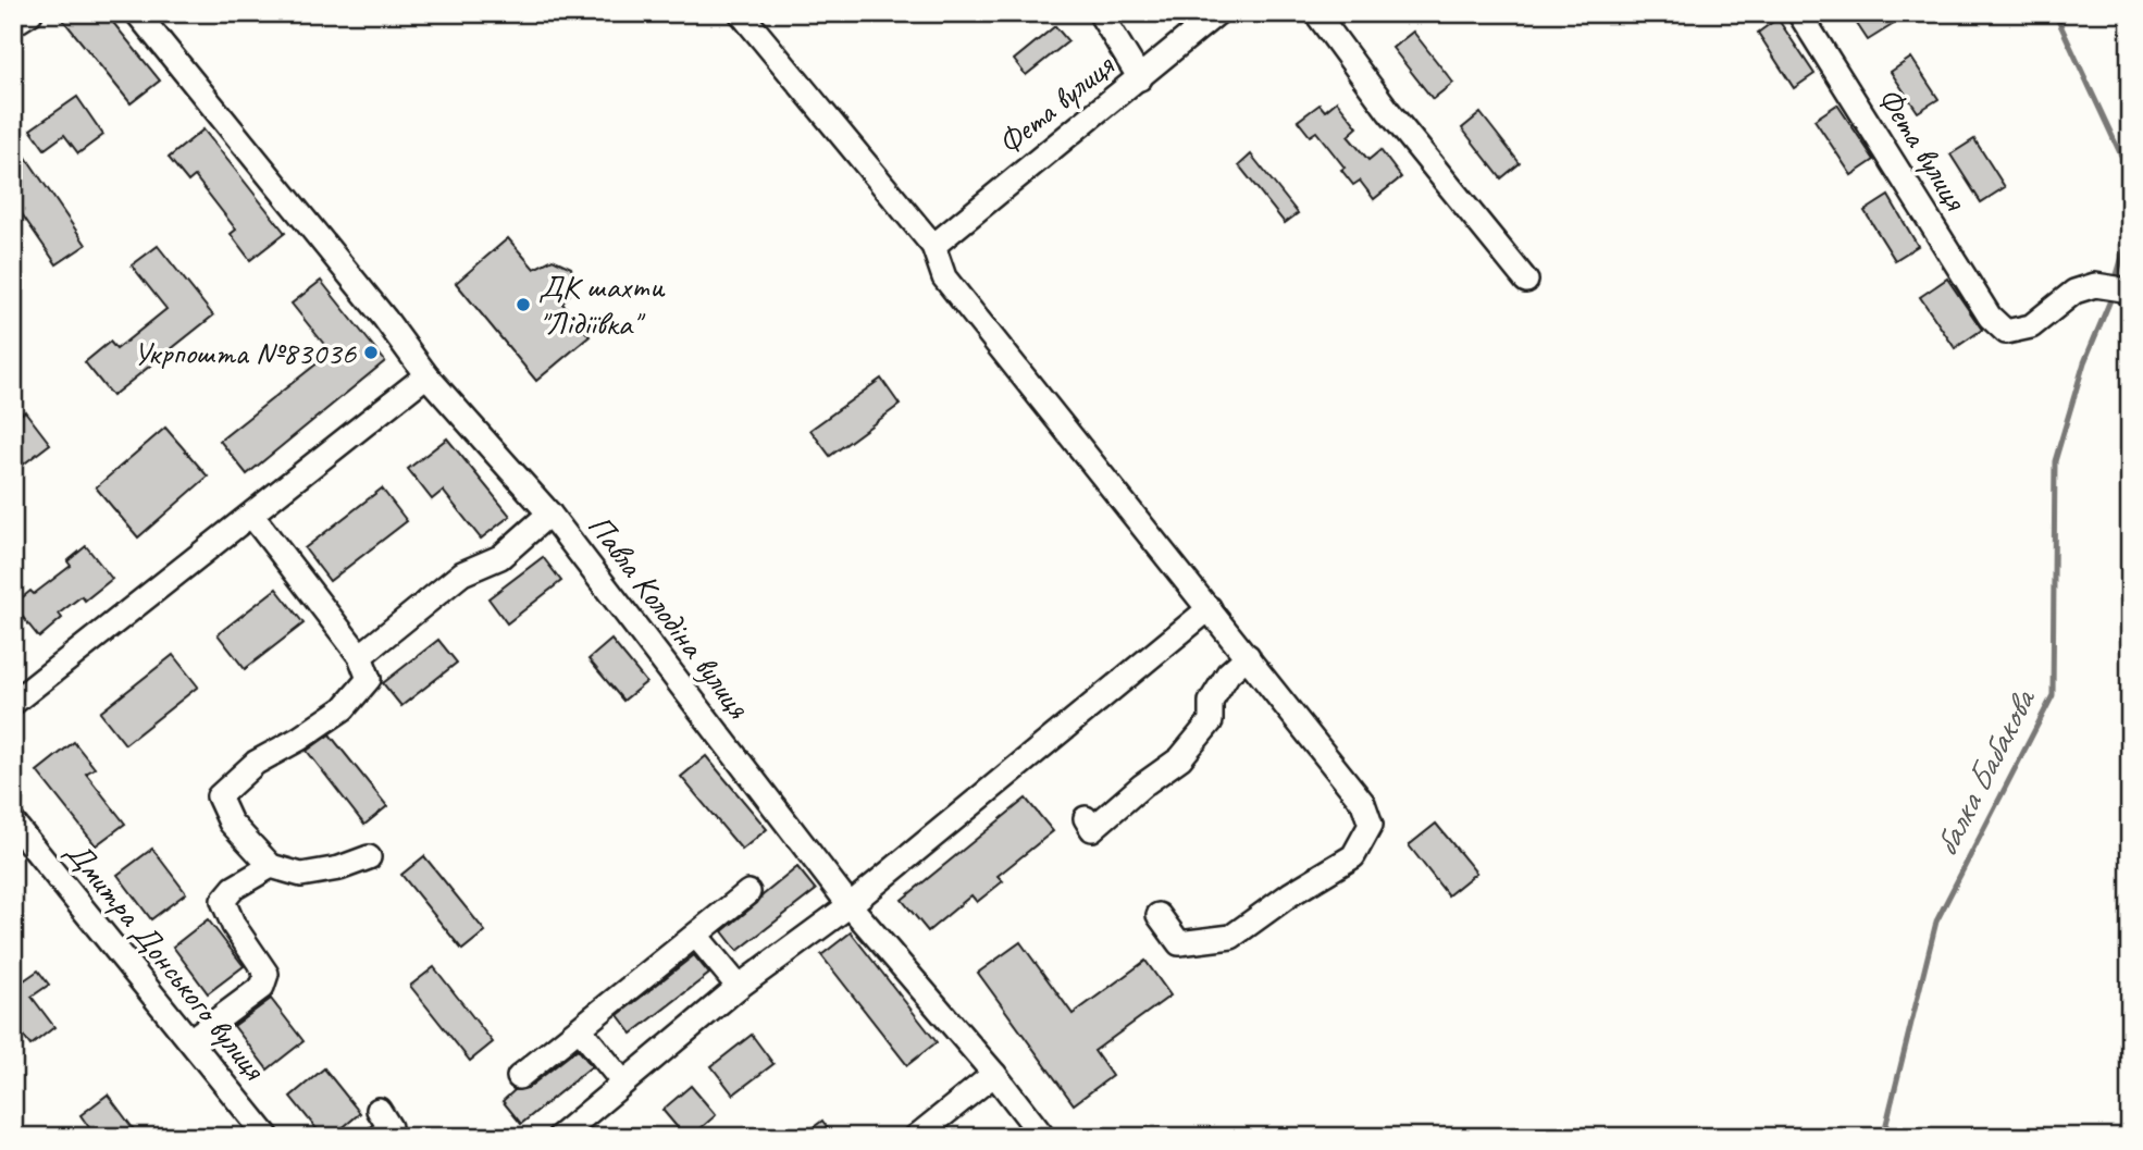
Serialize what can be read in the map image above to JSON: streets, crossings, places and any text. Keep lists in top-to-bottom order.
{
  "streets": {
    "street": ["Фета вулиця", "Павла Колодіна вулиця", "Дмитра Донського вулиця"]
  },
  "water": ["балка Бабакова"],
  "places": ["ДК шахти \"Лідіївка\"", "Укрпошта №83036"]
}
